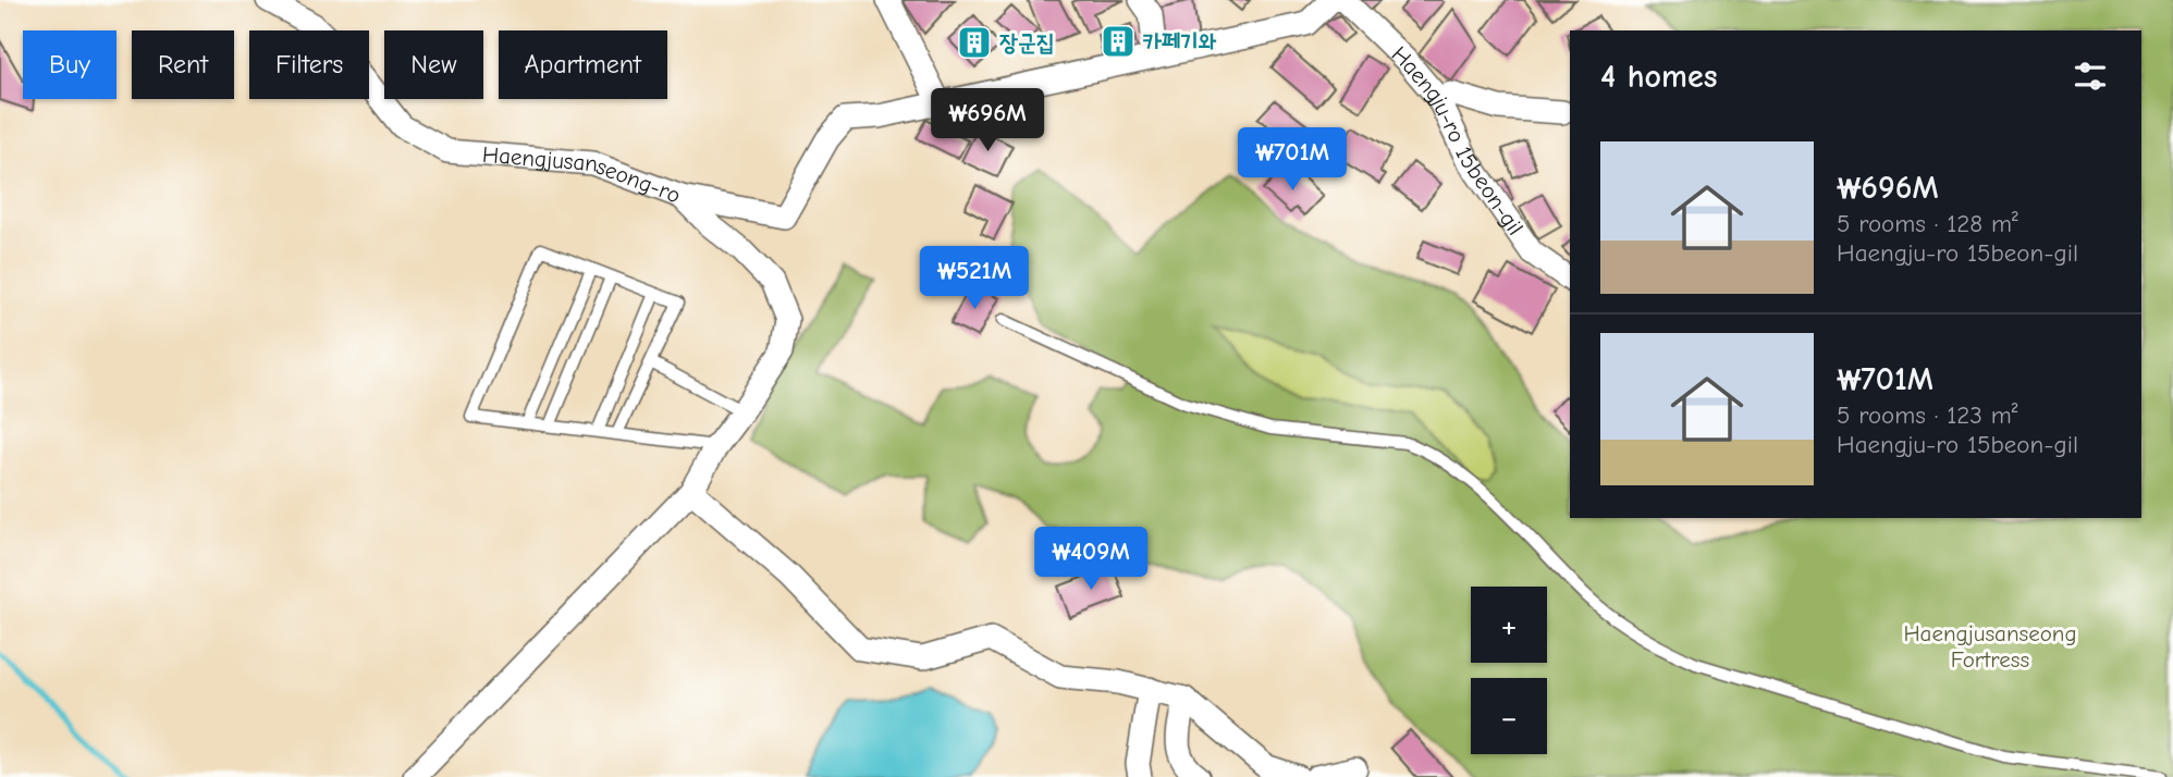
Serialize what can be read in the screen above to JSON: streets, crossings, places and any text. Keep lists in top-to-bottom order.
{
  "streets": {
    "street": ["Haengju-ro 15beon-gil", "Haengjusanseong-ro"]
  },
  "parks": ["Haengjusanseong Fortress"],
  "places": {
    "building": ["카페기와", "장군집"]
  },
  "page": {
    "chip": [
      "Buy",
      "Rent",
      "Filters",
      "New",
      "Apartment"
    ],
    "heading": "4 homes",
    "price": [
      "₩696M",
      "₩701M",
      "₩521M",
      "₩409M"
    ],
    "list": [
      {
        "name": "₩696M",
        "note": "5 rooms · 128 m² · Haengju-ro 15beon-gil"
      },
      {
        "name": "₩701M",
        "note": "5 rooms · 123 m² · Haengju-ro 15beon-gil"
      }
    ],
    "map_buttons": ["+", "−"]
  }
}
